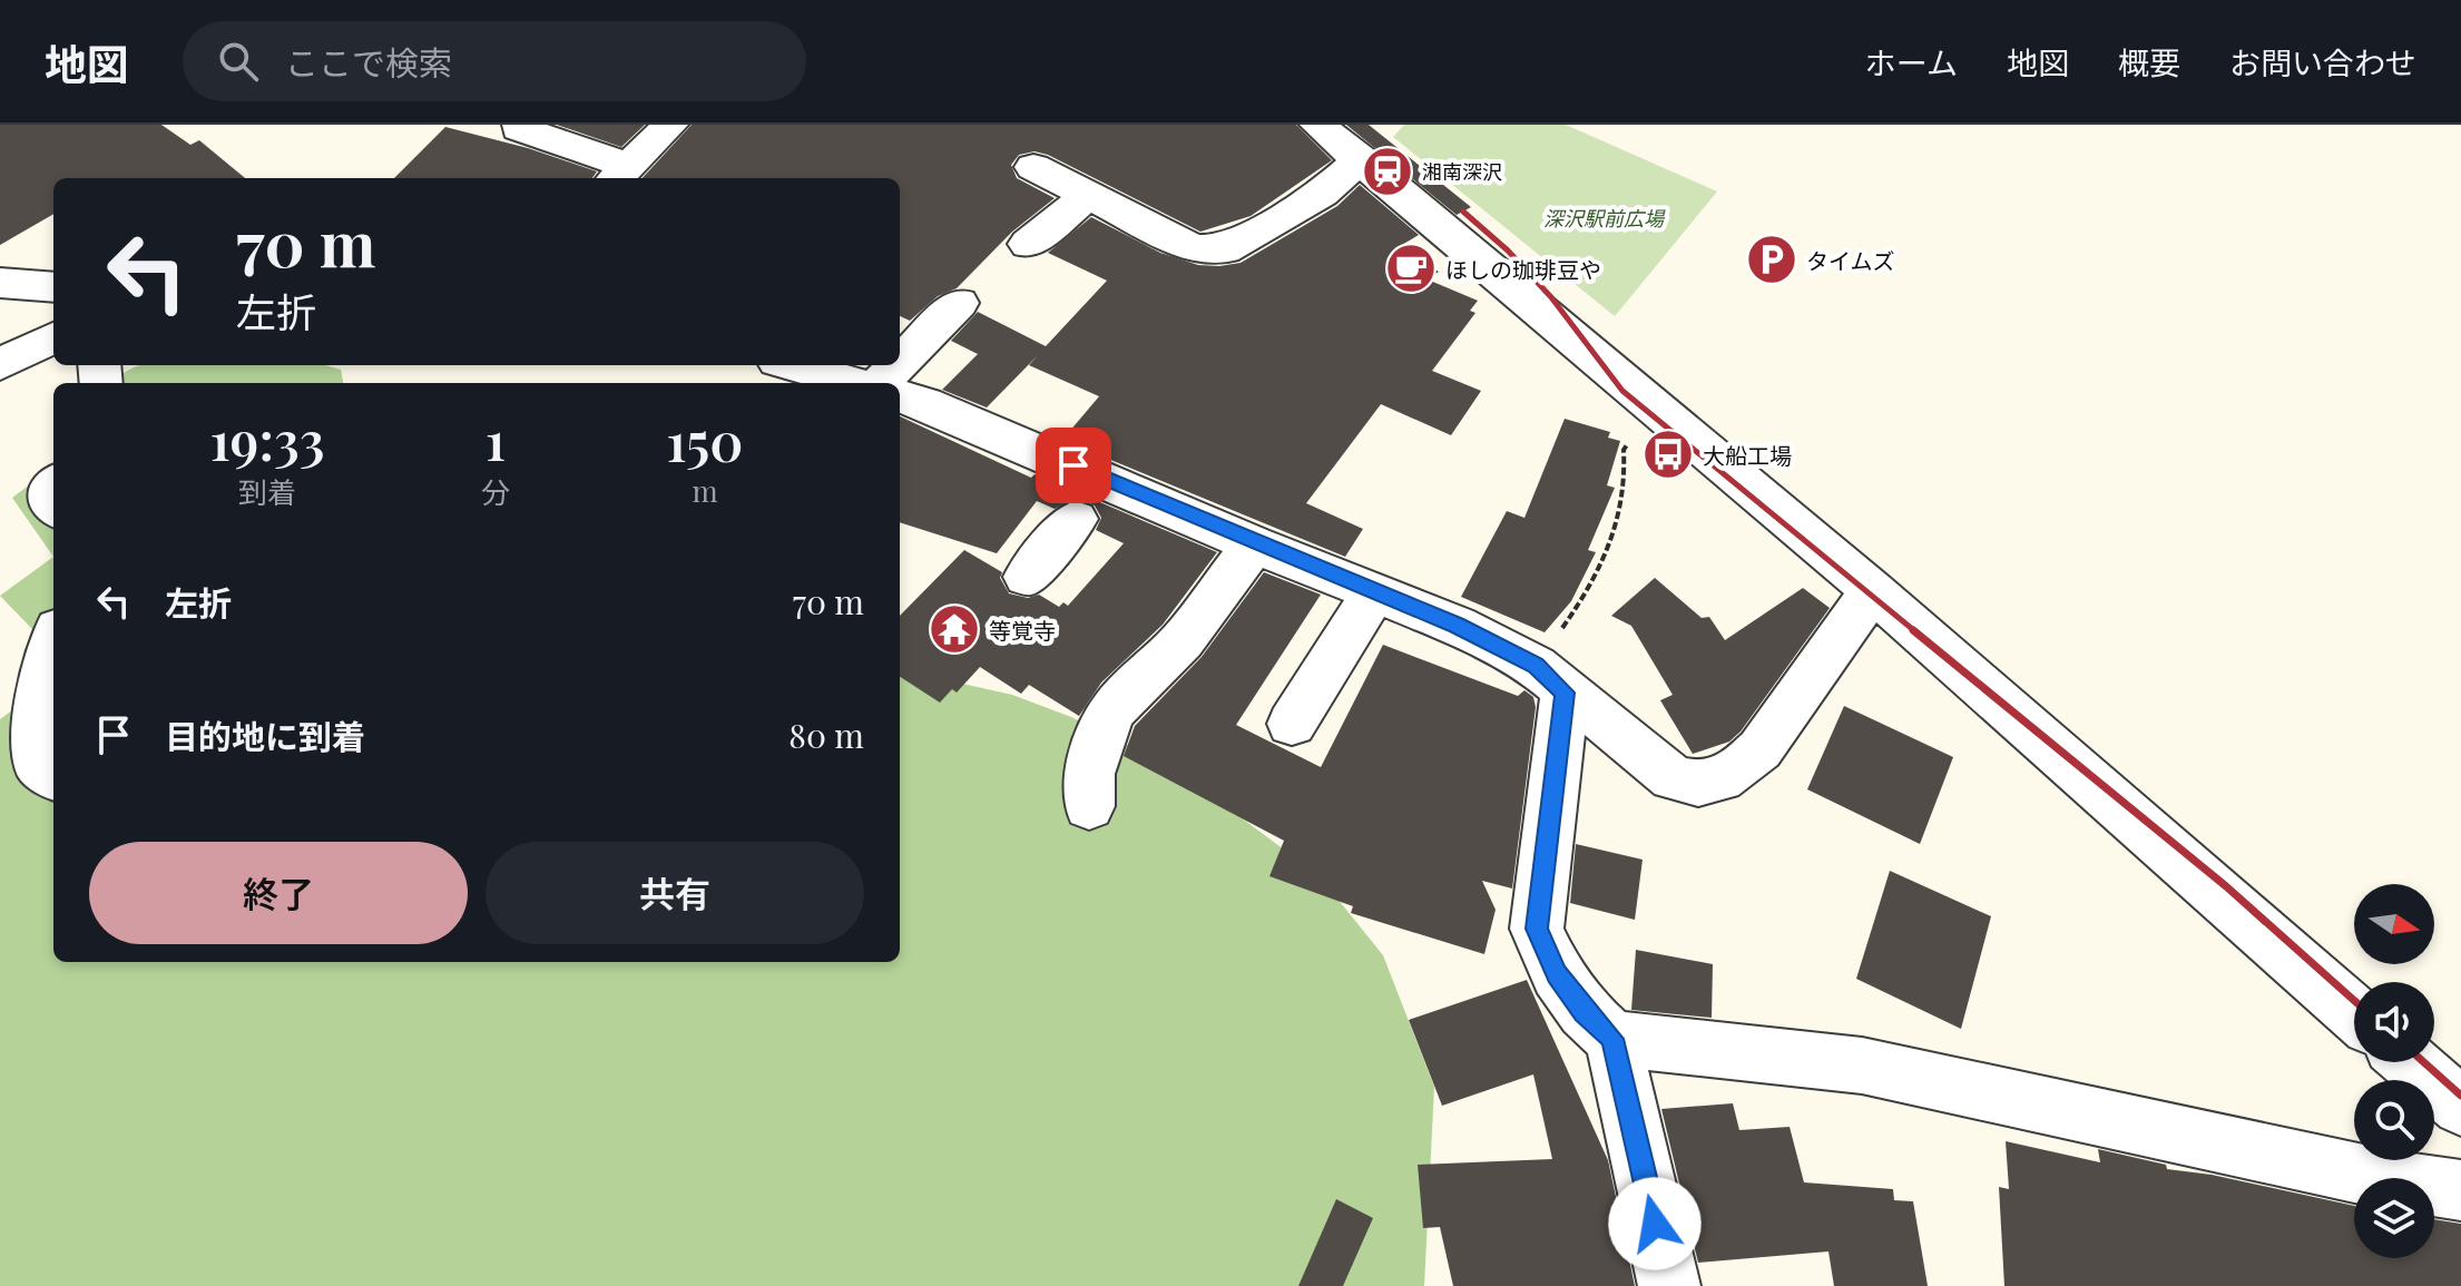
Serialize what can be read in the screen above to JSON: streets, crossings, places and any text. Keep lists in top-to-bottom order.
{
  "parks": ["深沢駅前広場"],
  "places": {
    "station": ["湘南深沢"],
    "parking": ["タイムズ"],
    "cafe": ["ほしの珈琲豆や"],
    "bus stop": ["大船工場"],
    "temple": ["等覚寺"]
  },
  "north": "right",
  "page": {
    "header": "地図",
    "search": "ここで検索",
    "nav": [
      "ホーム",
      "地図",
      "概要",
      "お問い合わせ"
    ],
    "turn": ["70 m", "左折"],
    "eta": [
      "19:33",
      "到着",
      "1",
      "分",
      "150",
      "m"
    ],
    "list": [
      {
        "name": "左折",
        "value": "70 m"
      },
      {
        "name": "目的地に到着",
        "value": "80 m"
      }
    ],
    "buttons": ["終了", "共有"]
  }
}
